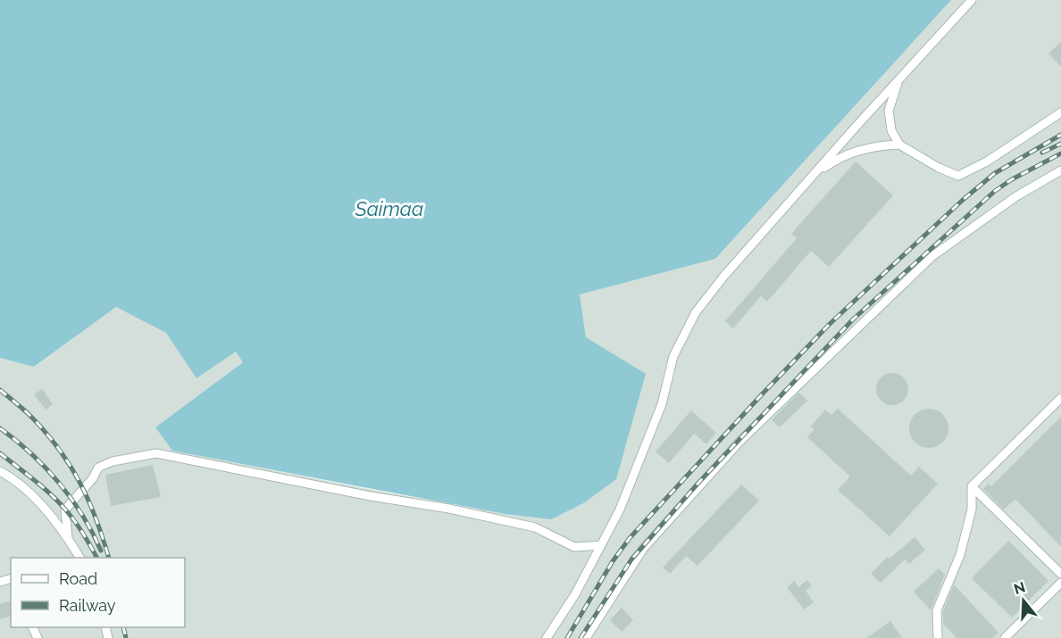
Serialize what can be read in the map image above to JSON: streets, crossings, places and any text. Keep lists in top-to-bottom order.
{
  "water": ["Saimaa"],
  "legend": ["Road", "Railway"],
  "north": "top"
}
